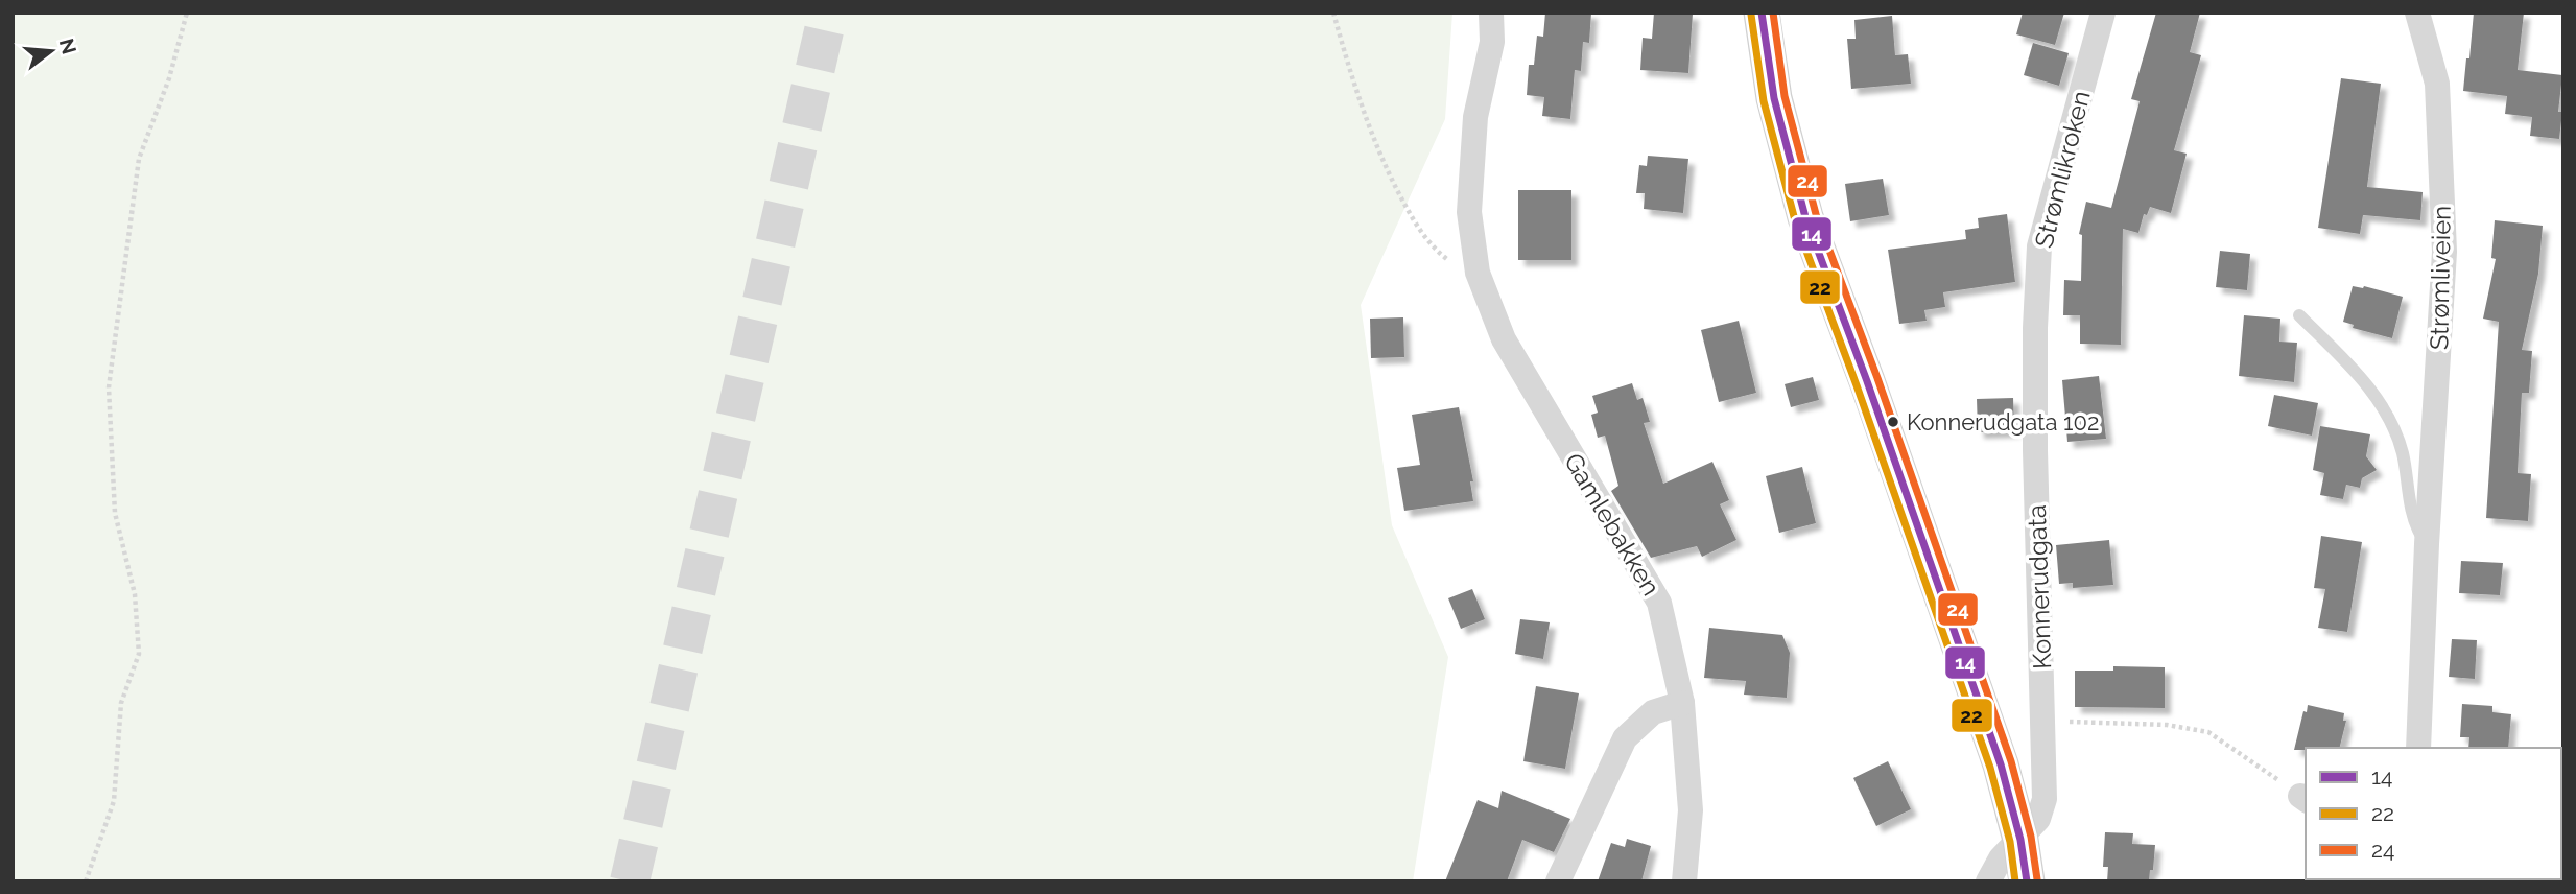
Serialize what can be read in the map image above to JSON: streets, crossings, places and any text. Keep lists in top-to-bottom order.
{
  "streets": {
    "street": [
      "Strømlikroken",
      "Strømliveien",
      "Gamlebakken",
      "Konnerudgata"
    ]
  },
  "crossings": [
    ["Strømlikroken", "Konnerudgata"]
  ],
  "places": ["Konnerudgata 102"],
  "lines": ["transit line 14", "transit line 24", "transit line 22"],
  "legend": ["14", "22", "24"],
  "north": "right"
}
